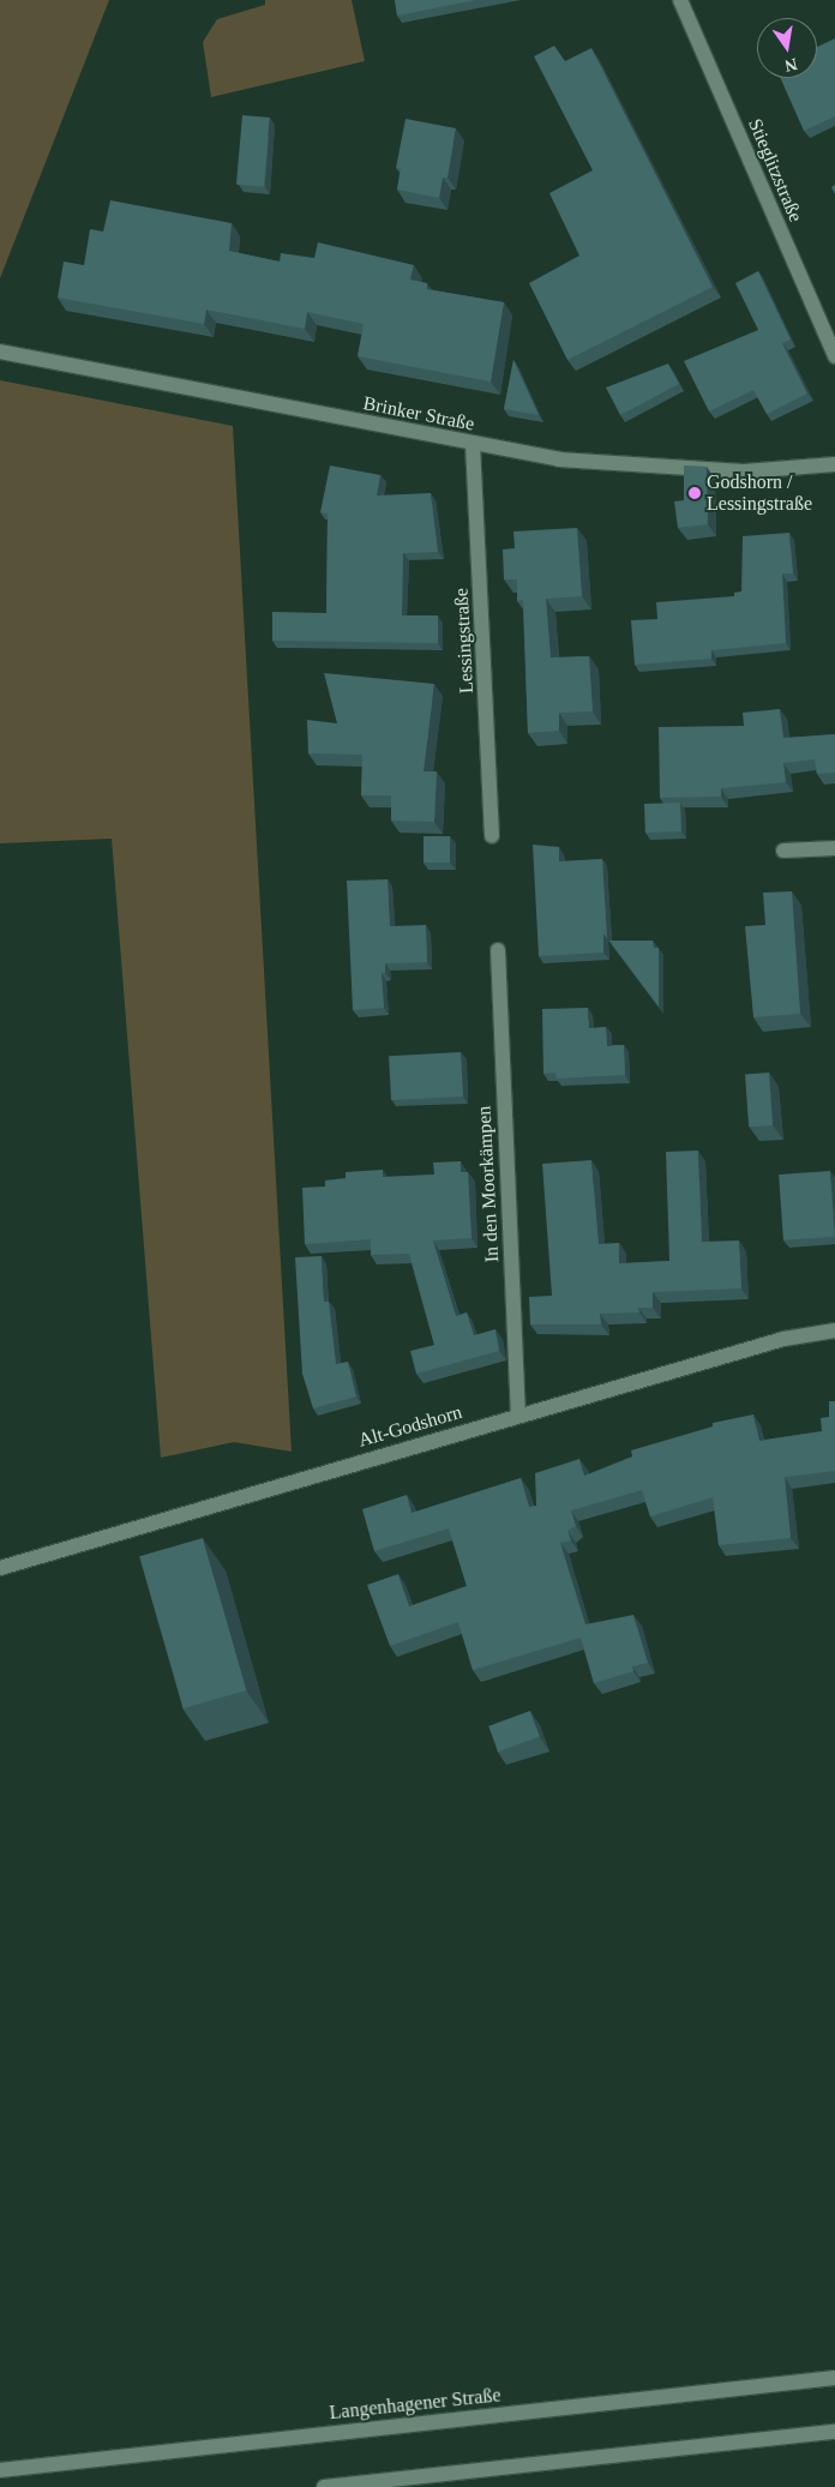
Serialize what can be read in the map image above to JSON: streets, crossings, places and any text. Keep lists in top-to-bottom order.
{
  "streets": {
    "street": [
      "Stieglitzstraße",
      "Brinker Straße",
      "Lessingstraße",
      "In den Moorkämpen",
      "Alt-Godshorn",
      "Langenhagener Straße"
    ]
  },
  "crossings": [
    ["Brinker Straße", "Lessingstraße"],
    ["In den Moorkämpen", "Alt-Godshorn"]
  ],
  "places": ["Godshorn / Lessingstraße"],
  "north": "bottom"
}
